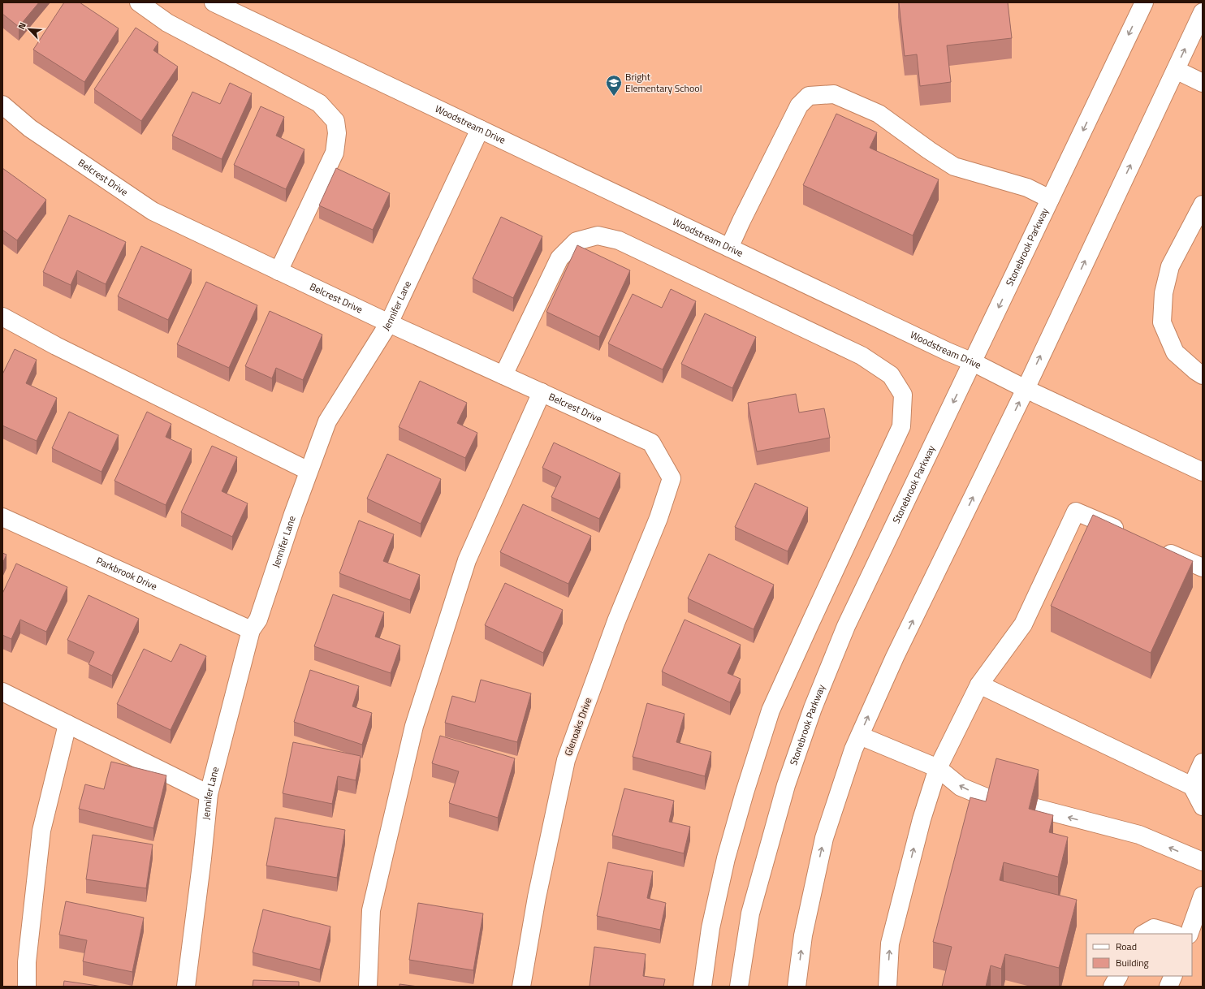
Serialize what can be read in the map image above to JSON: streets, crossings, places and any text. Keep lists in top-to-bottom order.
{
  "streets": {
    "street": [
      "Woodstream Drive",
      "Belcrest Drive",
      "Stonebrook Parkway",
      "Jennifer Lane",
      "Parkbrook Drive",
      "Glenoaks Drive"
    ]
  },
  "crossings": [
    ["Woodstream Drive", "Stonebrook Parkway"],
    ["Woodstream Drive", "Jennifer Lane"],
    ["Belcrest Drive", "Jennifer Lane"],
    ["Belcrest Drive", "Glenoaks Drive"],
    ["Jennifer Lane", "Parkbrook Drive"]
  ],
  "places": {
    "school or university": ["Bright Elementary School"]
  },
  "legend": ["Road", "Building"],
  "north": "top left"
}
